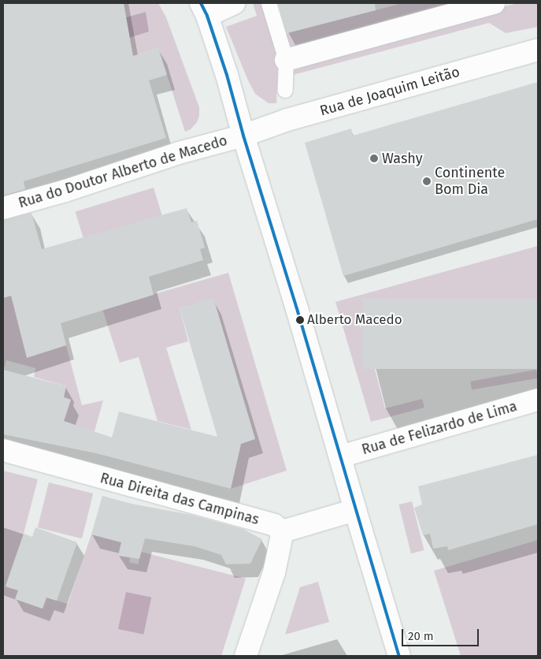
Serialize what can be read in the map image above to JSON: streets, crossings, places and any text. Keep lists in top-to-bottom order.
{
  "streets": {
    "street": [
      "Rua de Joaquim Leitão",
      "Rua do Doutor Alberto de Macedo",
      "Rua de Felizardo de Lima",
      "Rua Direita das Campinas"
    ]
  },
  "crossings": [
    ["Rua de Joaquim Leitão", "Rua do Doutor Alberto de Macedo"]
  ],
  "places": ["Washy", "Continente Bom Dia", "Alberto Macedo"],
  "scale_bar": "20 m"
}
